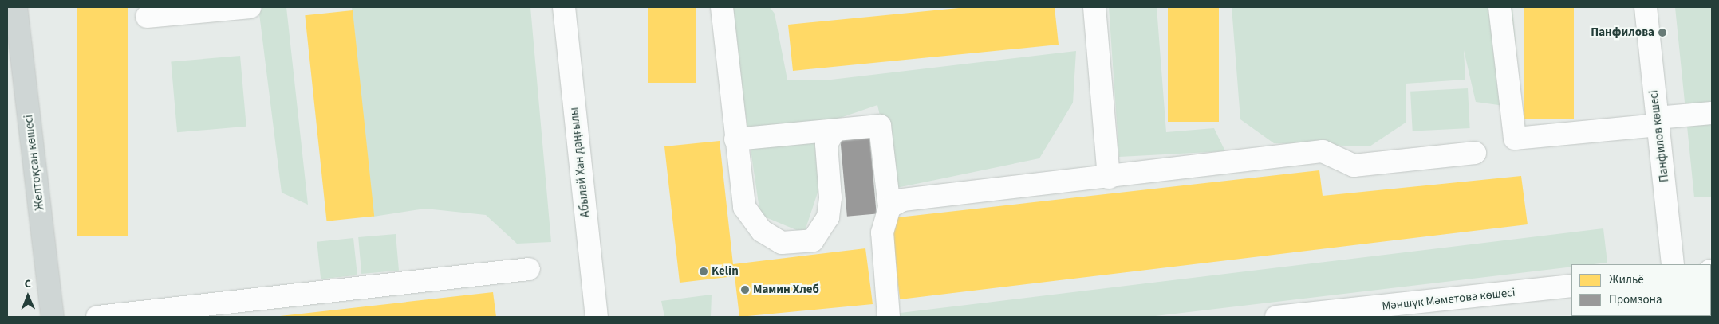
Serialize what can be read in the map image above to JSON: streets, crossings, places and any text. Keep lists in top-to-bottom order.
{
  "streets": {
    "main road": ["Желтоқсан көшесі"],
    "street": ["Панфилов көшесі", "Абылай Хан даңғылы", "Мәншүк Мәметова көшесі"]
  },
  "places": ["Панфилова", "Kelin", "Мамин Хлеб"],
  "legend": ["Жильё", "Промзона"],
  "north": "top"
}
